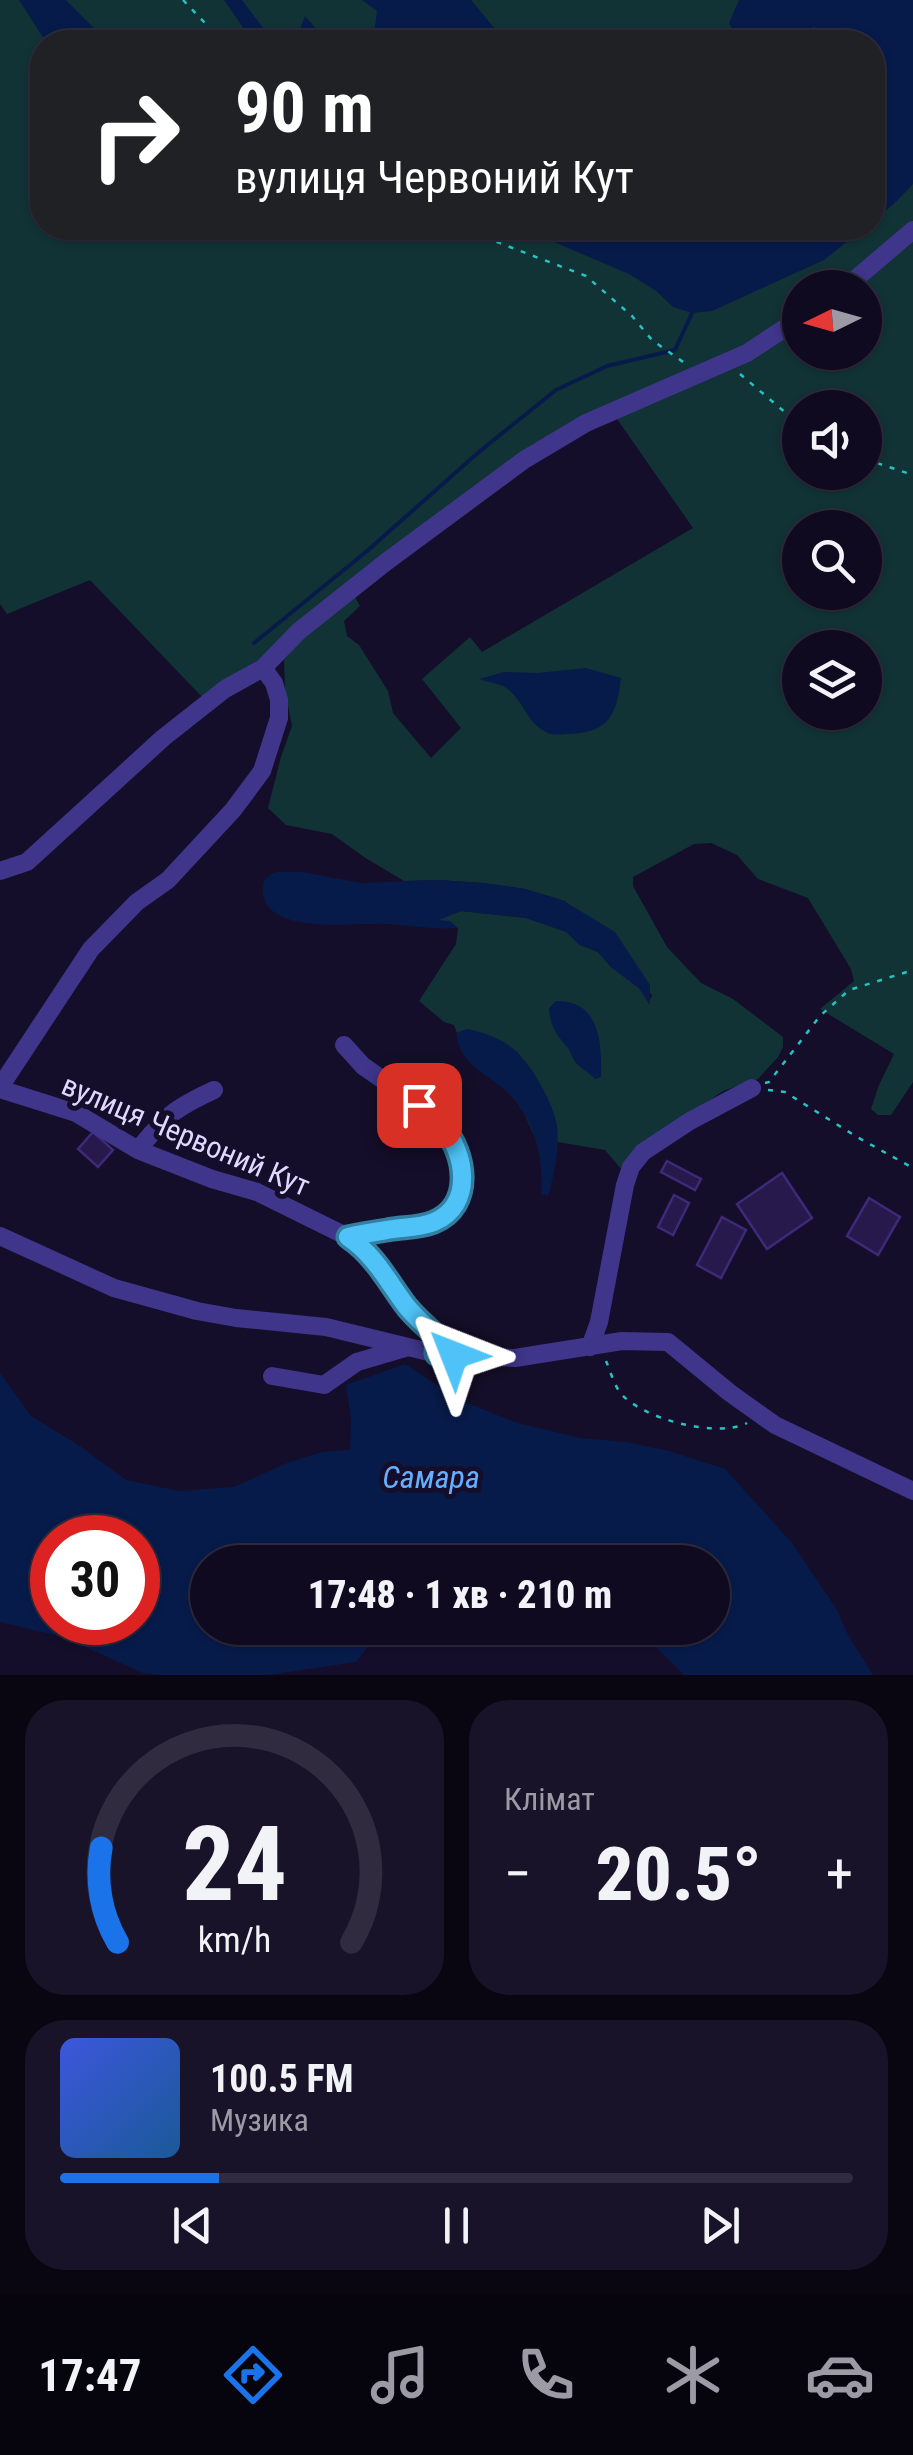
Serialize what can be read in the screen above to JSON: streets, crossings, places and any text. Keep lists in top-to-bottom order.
{
  "streets": {
    "street": ["вулиця Червоний Кут"]
  },
  "water": ["Самара"],
  "north": "left",
  "page": {
    "turn": ["90 m", "вулиця Червоний Кут"],
    "limit": "30",
    "trip": "17:48 · 1 хв · 210 m",
    "tile": "Клімат",
    "heat": ["−", "20.5°", "+"],
    "song": ["100.5 FM", "Музика"],
    "tabs": "17:47",
    "gauge": ["24", "km/h"]
  }
}
